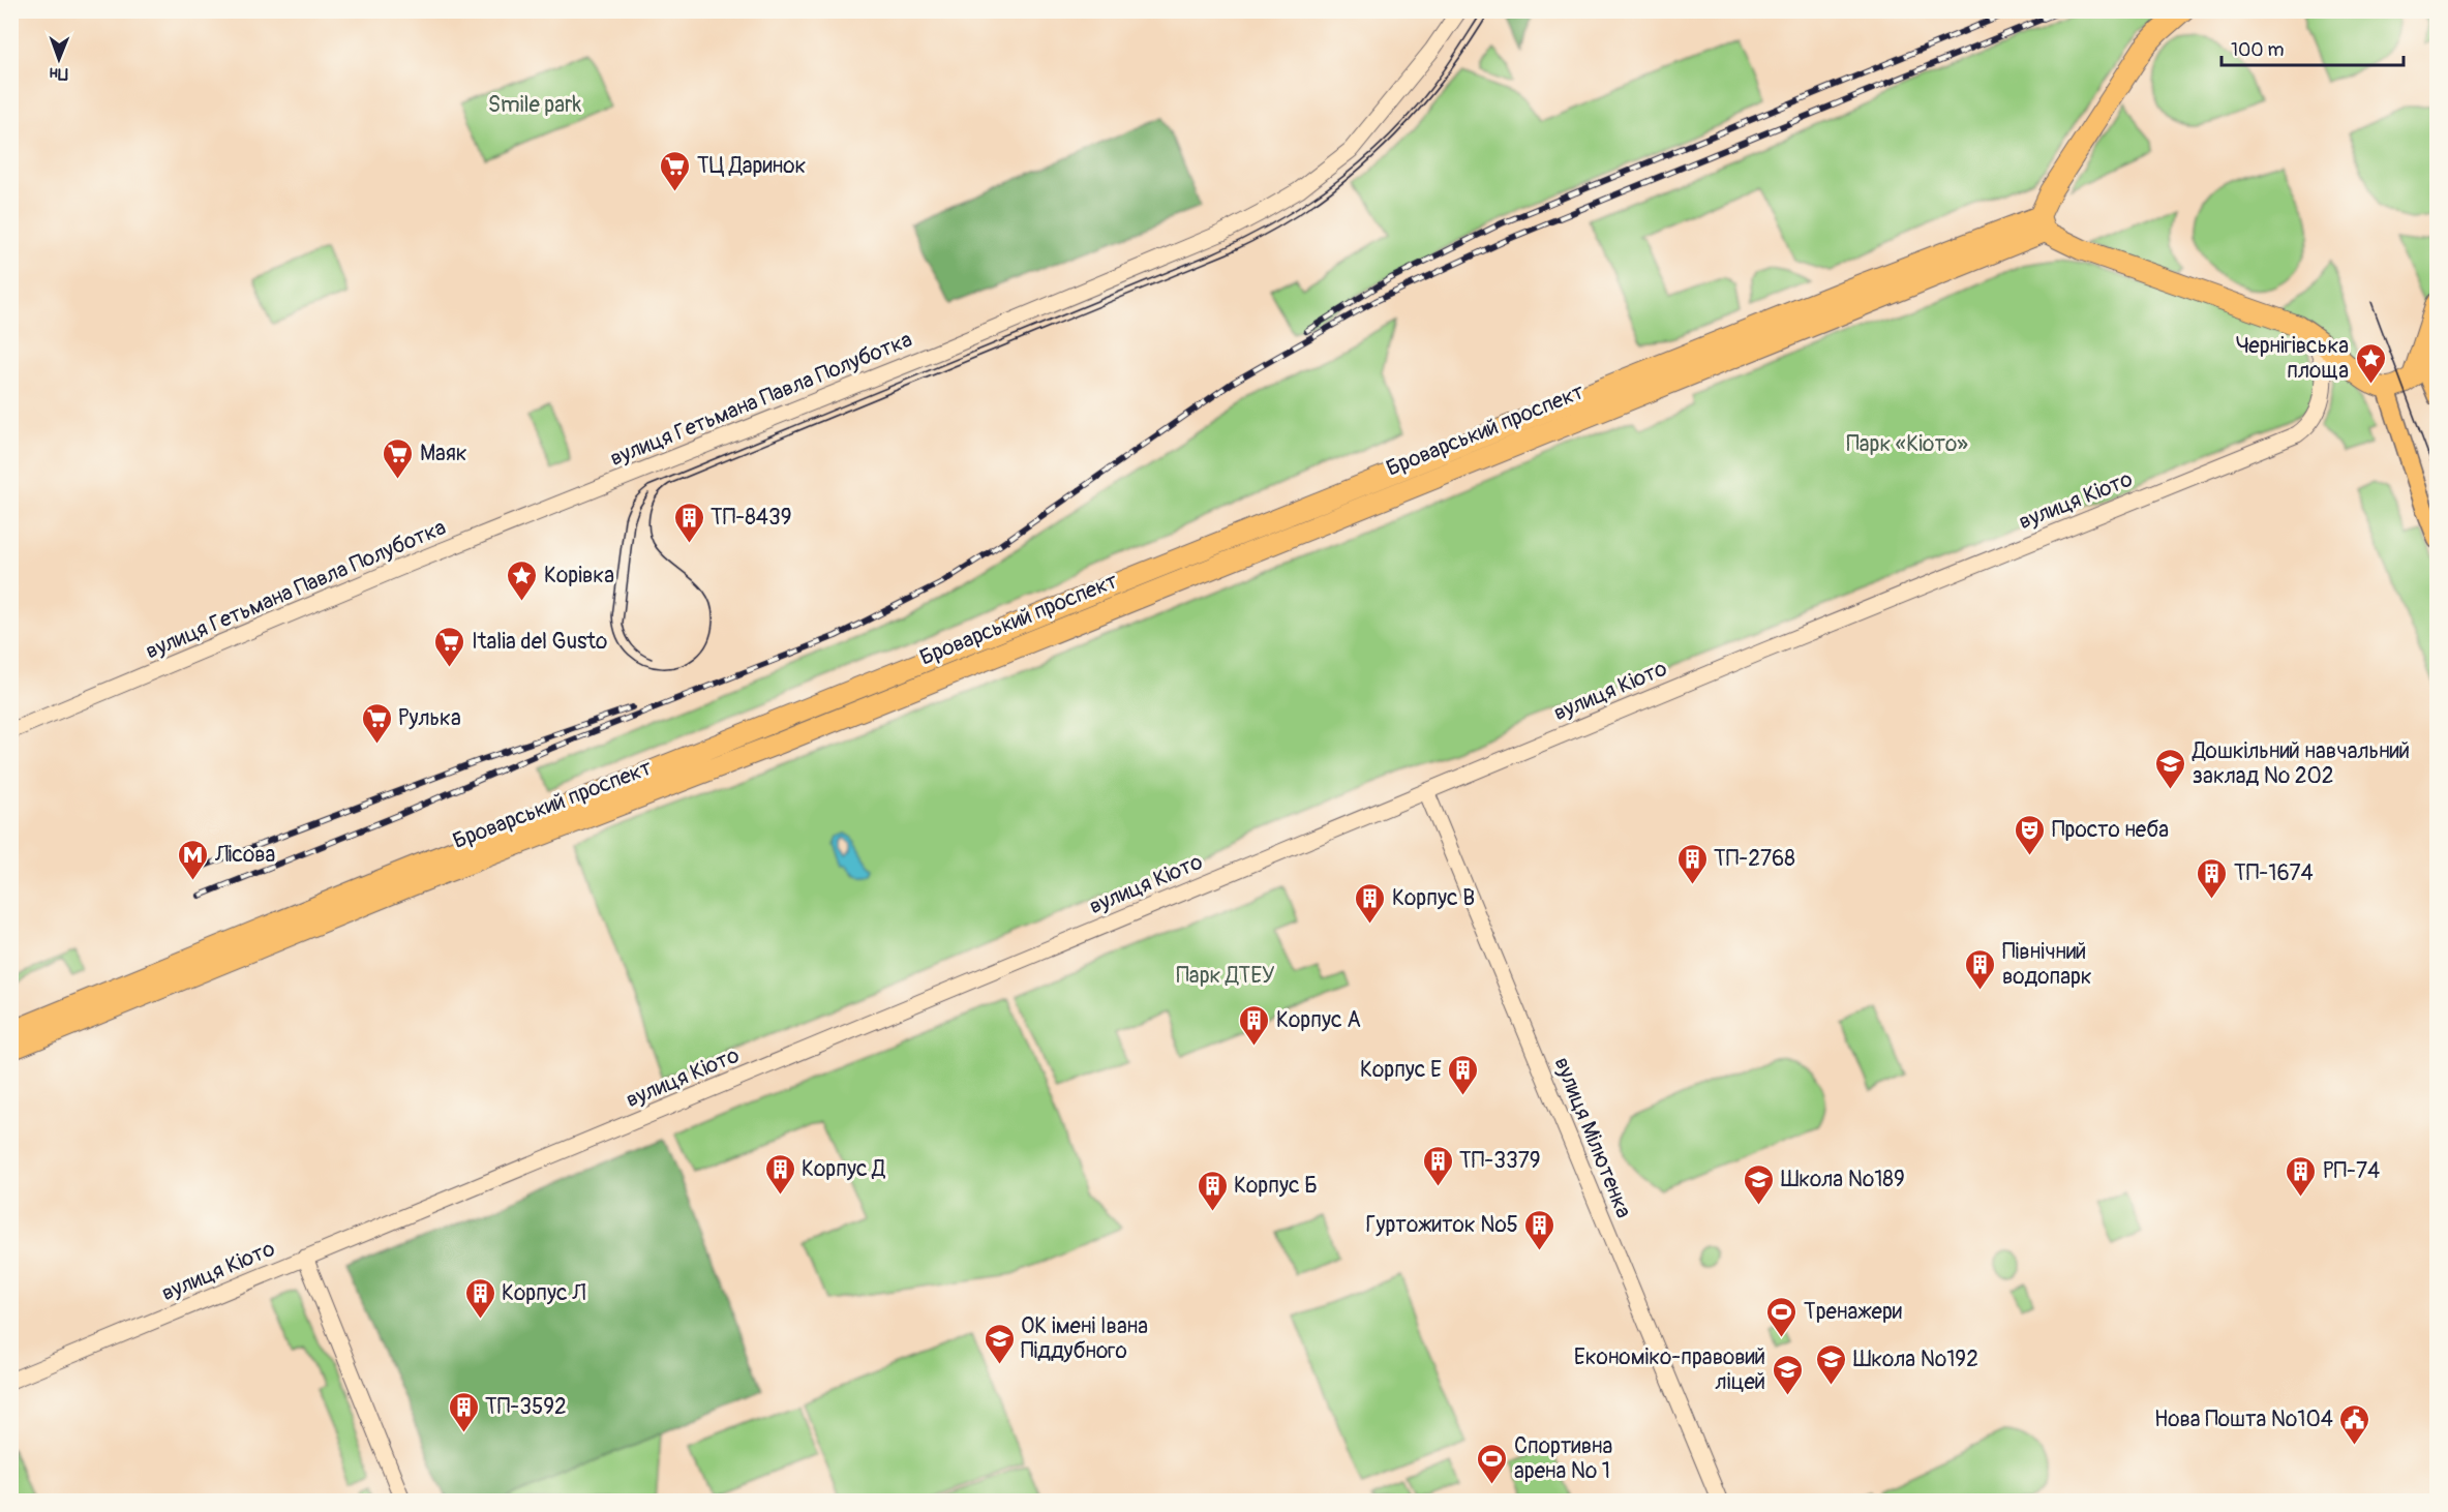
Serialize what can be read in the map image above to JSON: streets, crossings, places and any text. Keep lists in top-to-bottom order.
{
  "streets": {
    "highway": ["Броварський проспект"],
    "street": ["вулиця Гетьмана Павла Полуботка", "вулиця Кіото", "вулиця Мілютенка"]
  },
  "crossings": [
    ["вулиця Кіото", "вулиця Мілютенка"]
  ],
  "parks": ["Smile park", "Парк «Кіото»", "Парк ДТЕУ"],
  "places": {
    "supermarket": [
      "ТЦ Даринок",
      "Маяк",
      "Italia del Gusto",
      "Рулька"
    ],
    "place": ["Чернігівська площа", "Корівка"],
    "building": [
      "ТП-8439",
      "ТП-2768",
      "ТП-1674",
      "Корпус В",
      "Північний водопарк",
      "Корпус А",
      "Корпус Е",
      "ТП-3379",
      "Корпус Д",
      "РП-74",
      "Корпус Б",
      "Гуртожиток №5",
      "Корпус Л",
      "ТП-3592"
    ],
    "school or university": [
      "Дошкільний навчальний заклад № 202",
      "Школа №189",
      "ОК імені Івана Піддубного",
      "Школа №192",
      "Економіко-правовий ліцей"
    ],
    "theatre": ["Просто неба"],
    "metro station": ["Лісова"],
    "sports": ["Тренажери", "Спортивна арена № 1"],
    "public building": ["Нова Пошта №104"]
  },
  "scale_bar": "100 m",
  "north": "bottom"
}
